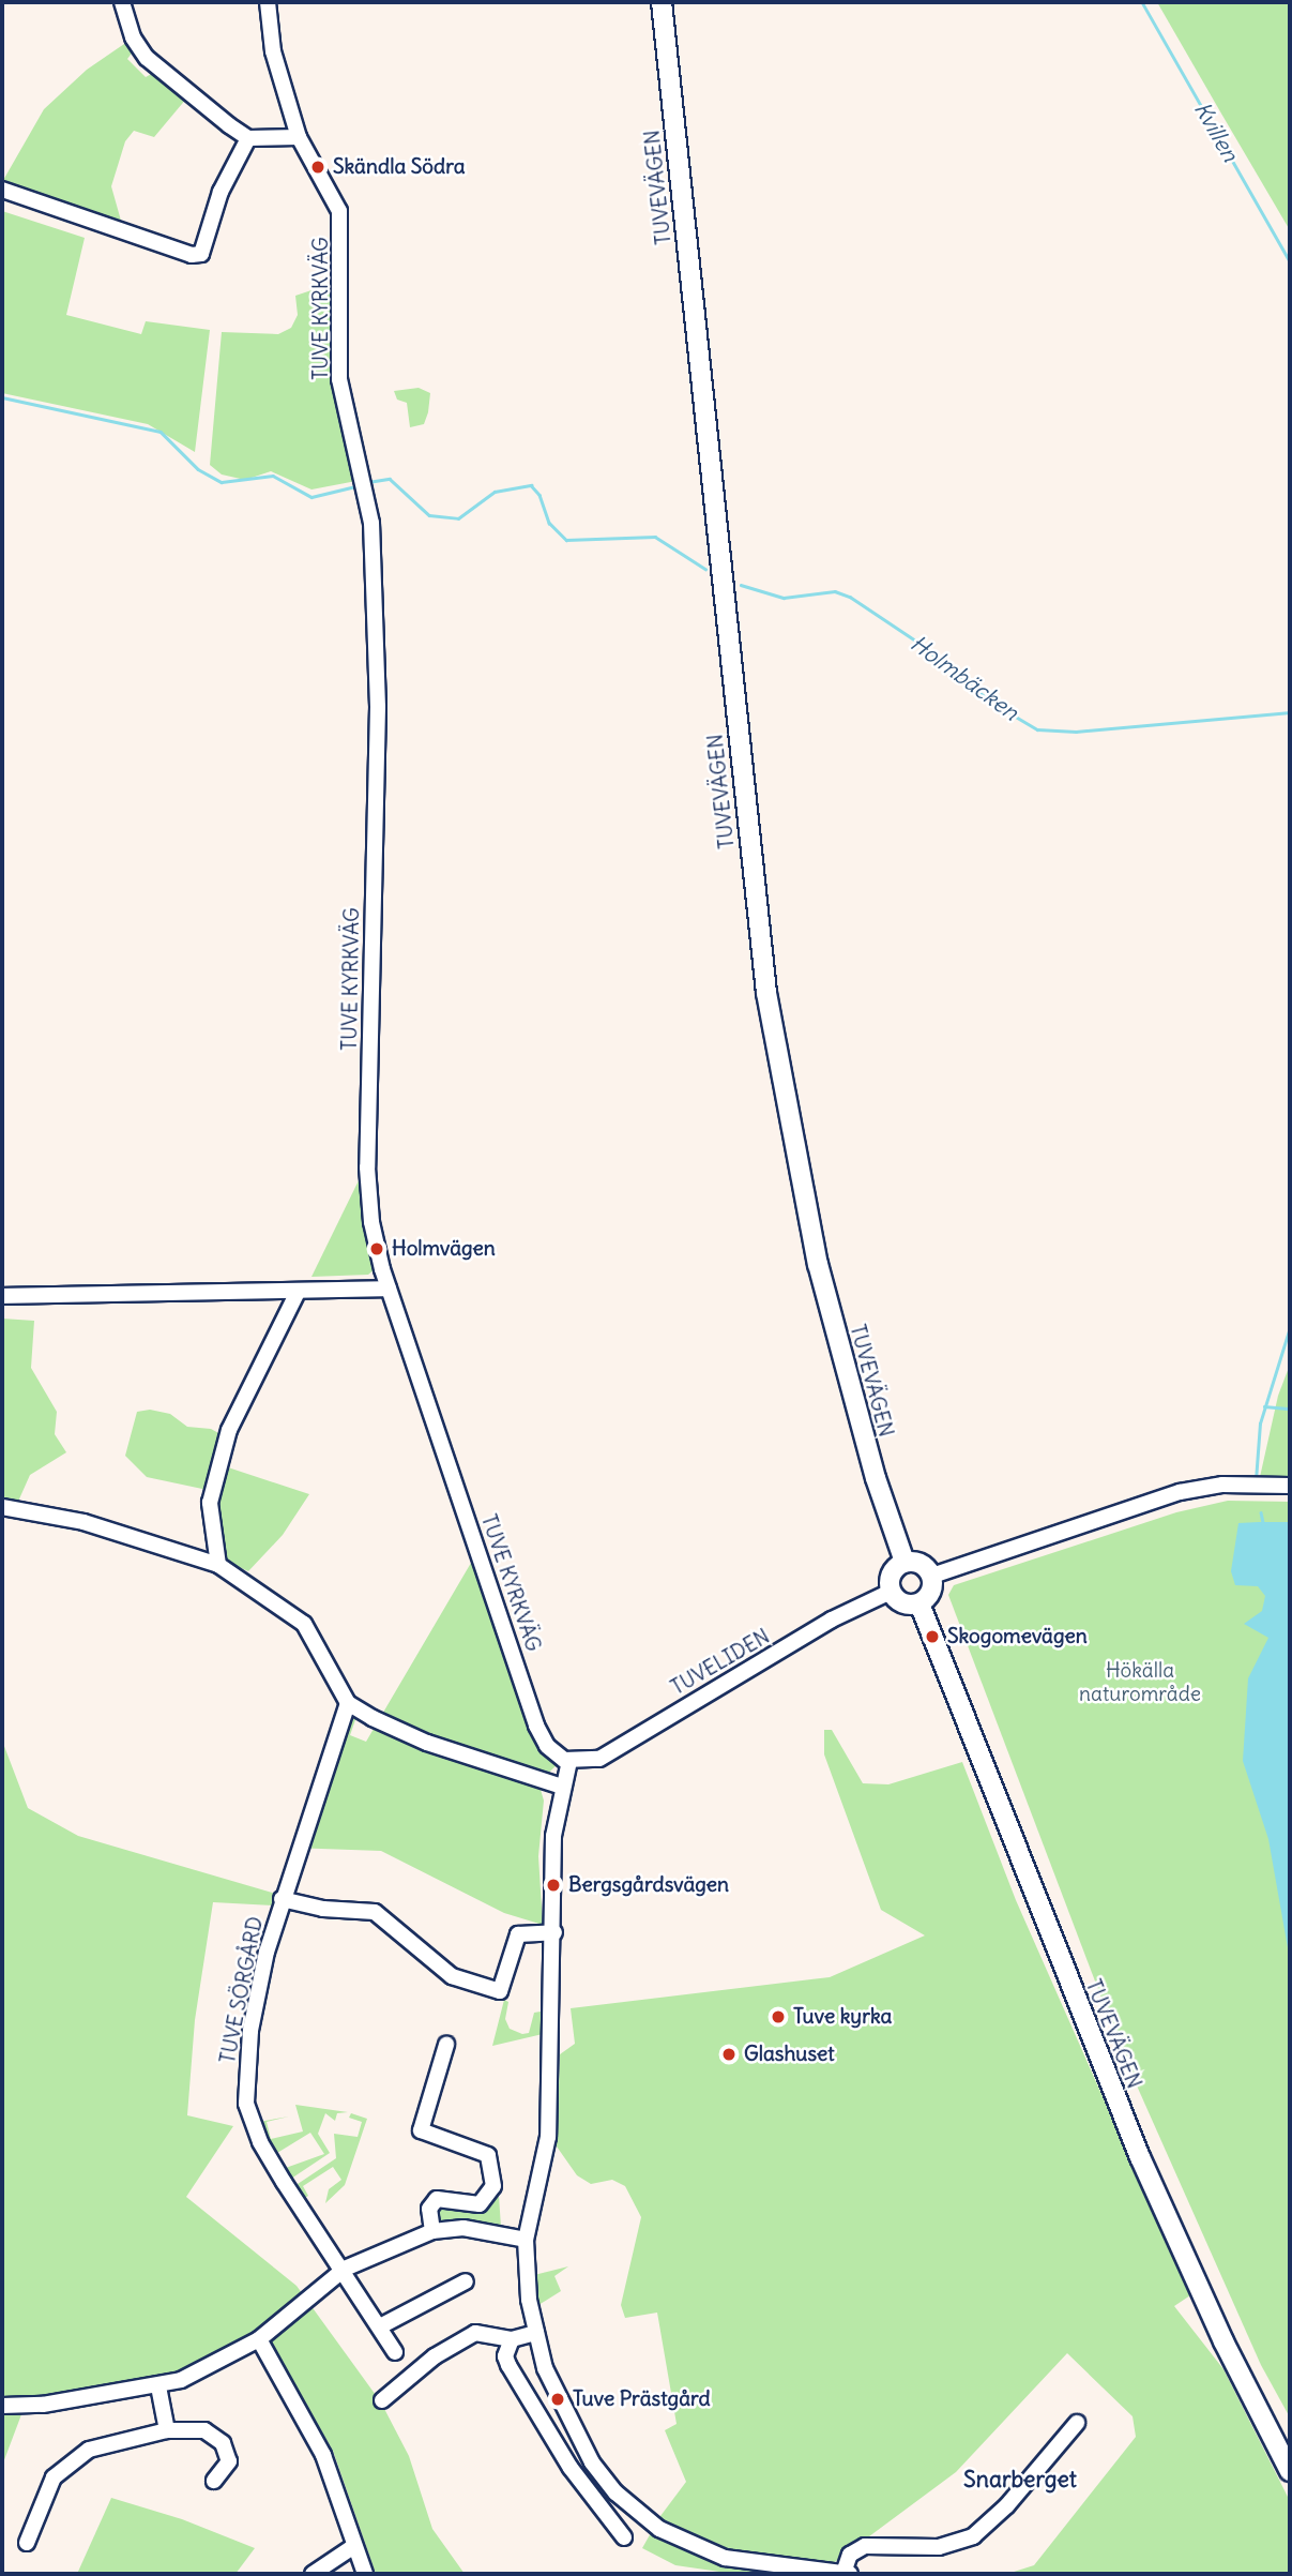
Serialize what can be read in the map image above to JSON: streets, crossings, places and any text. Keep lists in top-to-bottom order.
{
  "streets": {
    "main road": ["TUVEVÄGEN"],
    "street": ["TUVE KYRKVÄG", "TUVELIDEN", "TUVE SÖRGÅRD"]
  },
  "crossings": [
    ["TUVEVÄGEN", "TUVELIDEN"],
    ["TUVE KYRKVÄG", "TUVELIDEN"]
  ],
  "districts": ["Snarberget"],
  "water": ["Kvillen", "Holmbäcken"],
  "parks": ["Hökälla naturområde"],
  "places": [
    "Skändla Södra",
    "Holmvägen",
    "Skogomevägen",
    "Bergsgårdsvägen",
    "Tuve kyrka",
    "Glashuset",
    "Tuve Prästgård"
  ]
}
